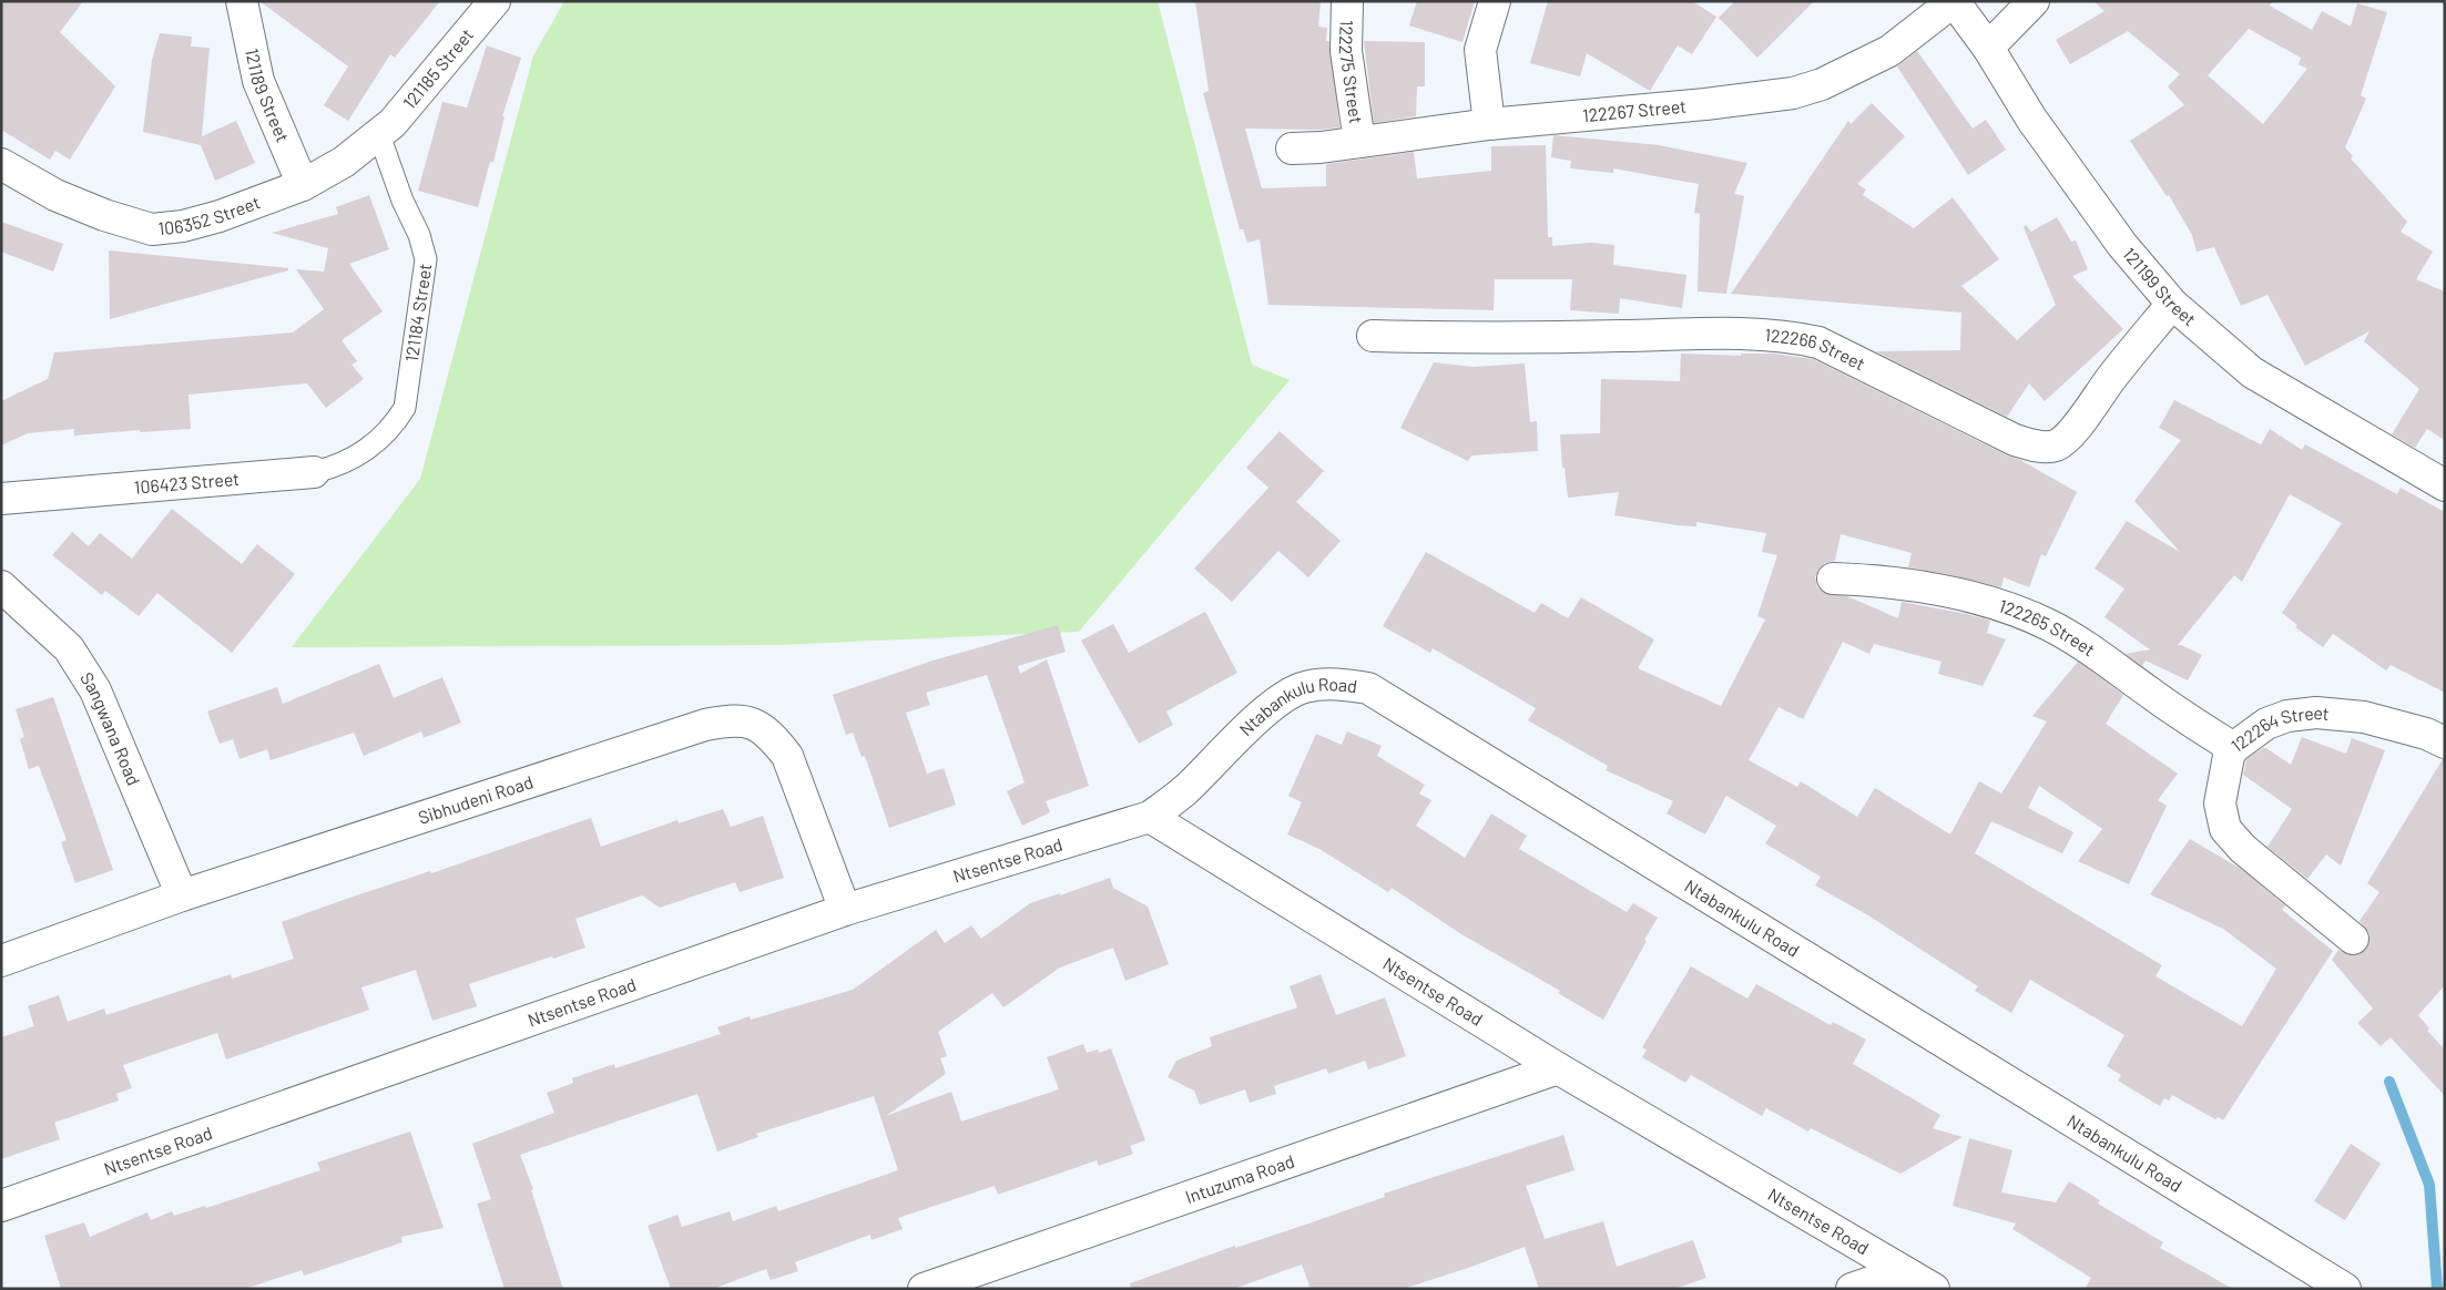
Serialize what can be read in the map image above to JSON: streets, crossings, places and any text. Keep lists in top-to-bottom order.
{
  "streets": {
    "street": [
      "121185 Street",
      "122275 Street",
      "121189 Street",
      "122267 Street",
      "106352 Street",
      "121199 Street",
      "122266 Street",
      "106423 Street",
      "122265 Street",
      "Ntabankulu Road",
      "Sangwana Road",
      "122264 Street",
      "Sibhudeni Road",
      "Ntsentse Road",
      "Intuzuma Road"
    ],
    "lane": ["121184 Street"]
  },
  "crossings": [
    ["121185 Street", "106352 Street"],
    ["121185 Street", "121184 Street"],
    ["122275 Street", "122267 Street"],
    ["121189 Street", "106352 Street"],
    ["122267 Street", "121199 Street"],
    ["106352 Street", "121184 Street"],
    ["121199 Street", "122266 Street"],
    ["121184 Street", "106423 Street"],
    ["122265 Street", "122264 Street"],
    ["Ntabankulu Road", "Ntsentse Road"],
    ["Sangwana Road", "Sibhudeni Road"],
    ["Sibhudeni Road", "Ntsentse Road"],
    ["Ntsentse Road", "Intuzuma Road"]
  ]
}
